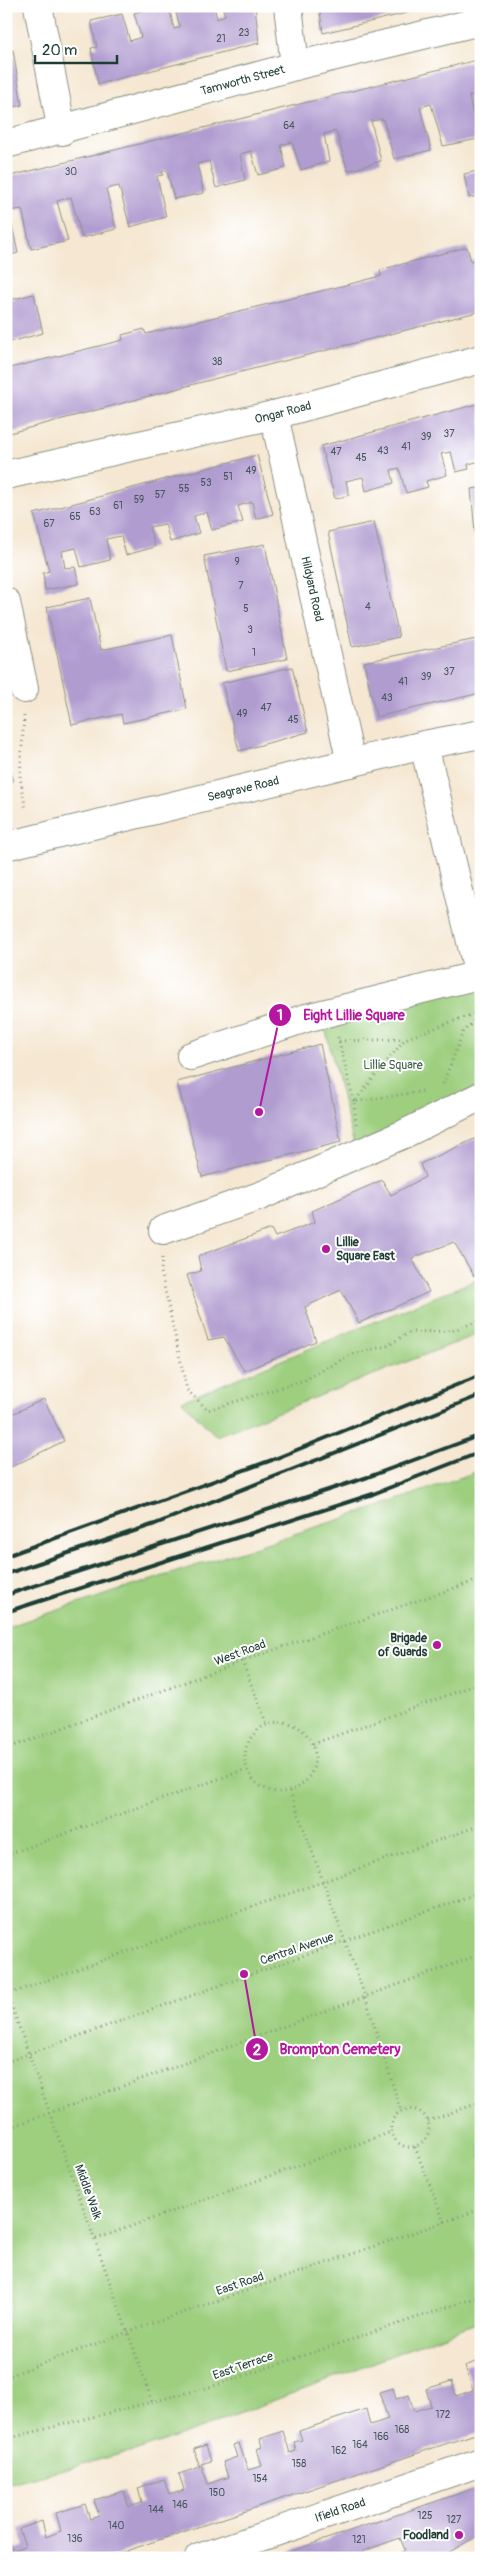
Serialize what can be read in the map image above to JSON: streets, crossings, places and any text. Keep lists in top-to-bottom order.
{
  "streets": {
    "street": [
      "Tamworth Street",
      "Ongar Road",
      "Hildyard Road",
      "Seagrave Road",
      "Ifield Road"
    ],
    "path": [
      "West Road",
      "Central Avenue",
      "Middle Walk",
      "East Road",
      "East Terrace"
    ]
  },
  "crossings": [
    ["Ongar Road", "Hildyard Road"],
    ["Hildyard Road", "Seagrave Road"],
    ["Central Avenue", "Middle Walk"],
    ["Middle Walk", "East Road"],
    ["Middle Walk", "East Terrace"]
  ],
  "parks": ["Lillie Square"],
  "places": [
    "Eight Lillie Square",
    "Lillie Square East",
    "Brigade of Guards",
    "Brompton Cemetery",
    "Foodland"
  ],
  "house_numbers": [
    "23",
    "21",
    "64",
    "30",
    "38",
    "37",
    "39",
    "41",
    "43",
    "47",
    "45",
    "49",
    "51",
    "53",
    "55",
    "57",
    "59",
    "61",
    "63",
    "65",
    "67",
    "9",
    "7",
    "4",
    "5",
    "3",
    "1",
    "37",
    "39",
    "41",
    "43",
    "47",
    "49",
    "45",
    "172",
    "168",
    "166",
    "164",
    "162",
    "158",
    "154",
    "150",
    "146",
    "144",
    "125",
    "127",
    "140",
    "136",
    "121"
  ],
  "scale_bar": "20 m"
}
